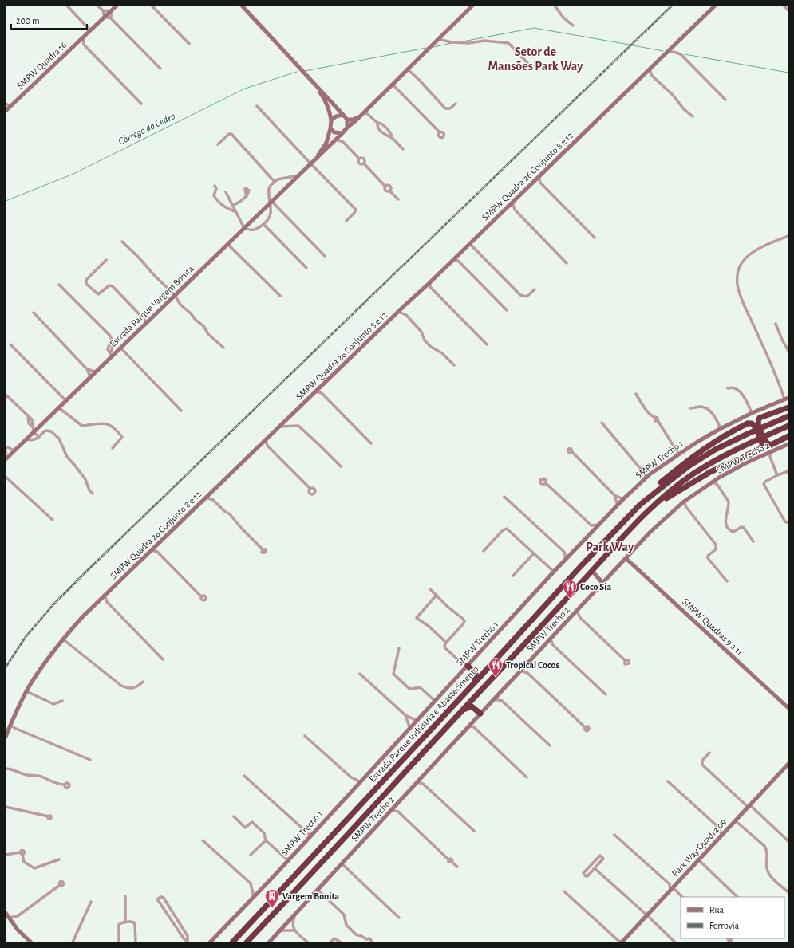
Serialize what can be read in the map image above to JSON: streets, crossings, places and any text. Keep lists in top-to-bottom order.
{
  "streets": {
    "highway": ["Estrada Parque Indústria e Abastecimento"],
    "street": [
      "SMPW Quadra 16",
      "SMPW Quadra 26 Conjunto 8 e 12",
      "Estrada Parque Vargem Bonita",
      "SMPW Trecho 2",
      "SMPW Trecho 1",
      "SMPW Quadras 9 a 11",
      "Park Way Quadra 09"
    ]
  },
  "crossings": [
    ["SMPW Trecho 2", "SMPW Quadras 9 a 11"]
  ],
  "districts": ["Setor de Mansões Park Way", "Park Way"],
  "water": ["Córrego do Cedro"],
  "places": {
    "restaurant": ["Coco Sia", "Tropical Cocos"],
    "building": ["Vargem Bonita"]
  },
  "legend": ["Rua", "Ferrovia"],
  "scale_bar": "200 m"
}
